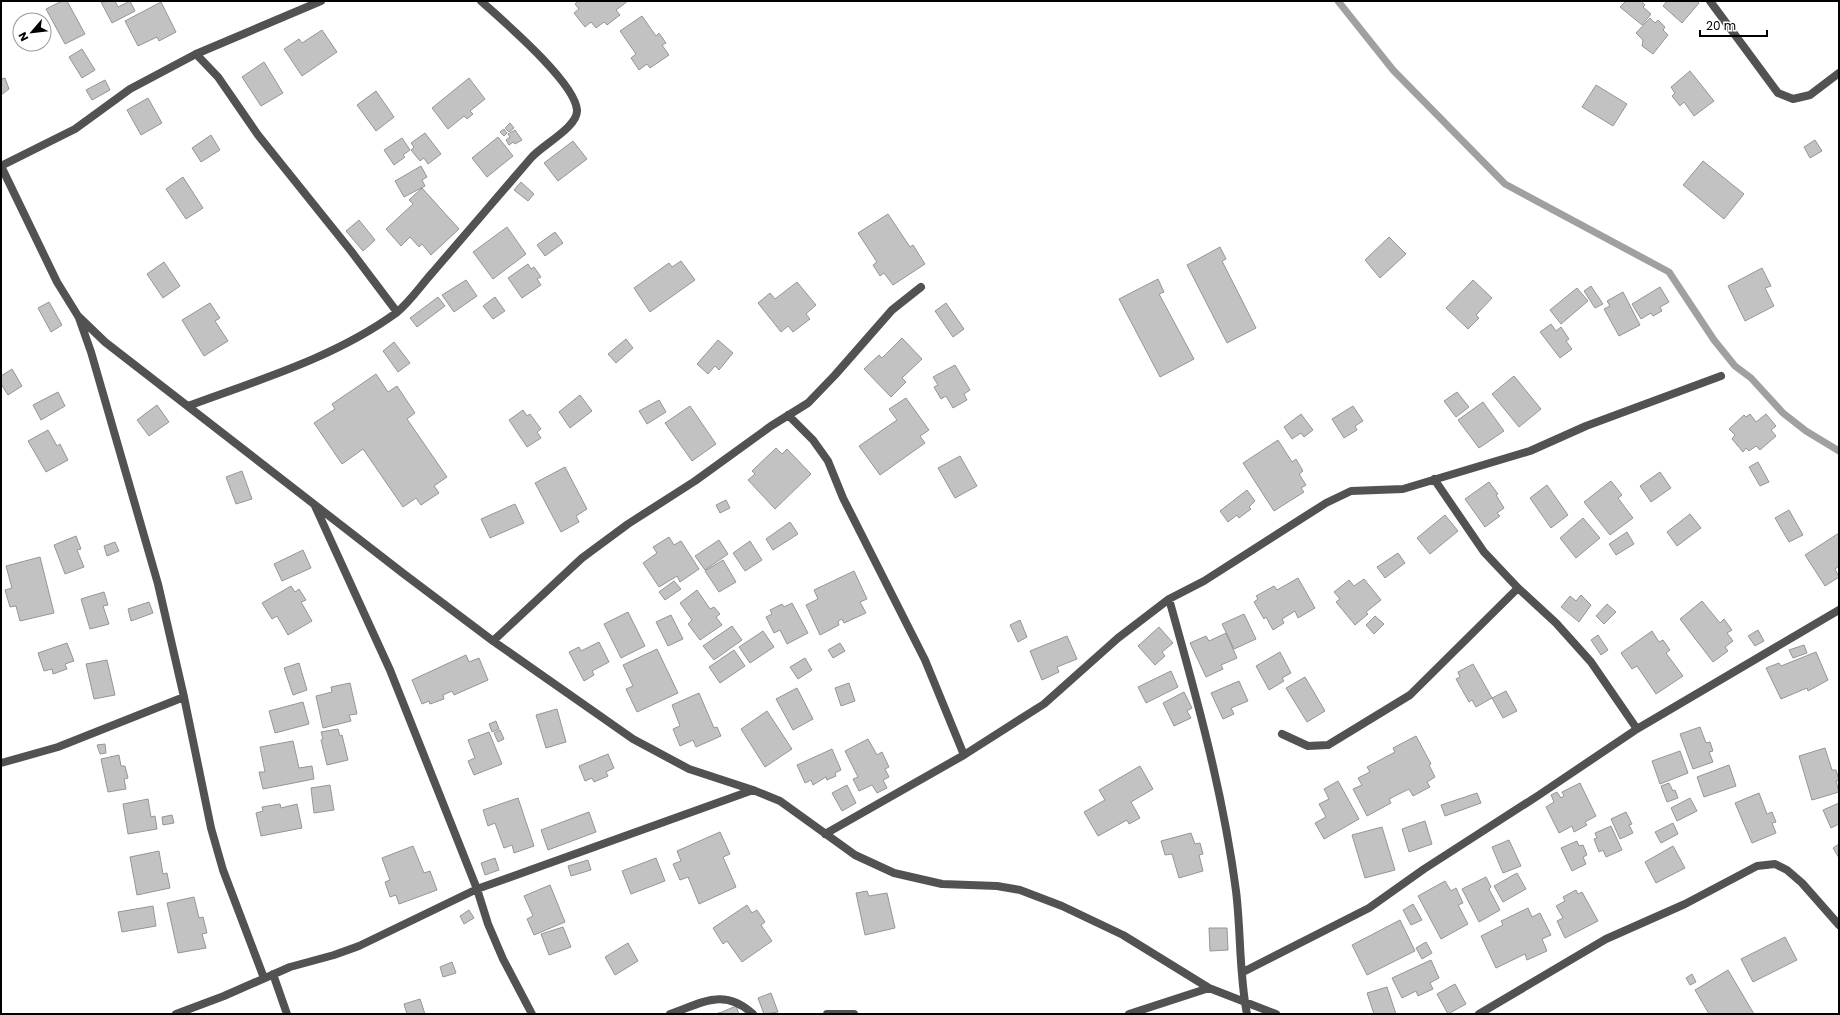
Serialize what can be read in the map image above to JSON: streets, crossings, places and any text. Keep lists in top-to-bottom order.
{
  "scale_bar": "20 m",
  "north": "bottom left"
}
